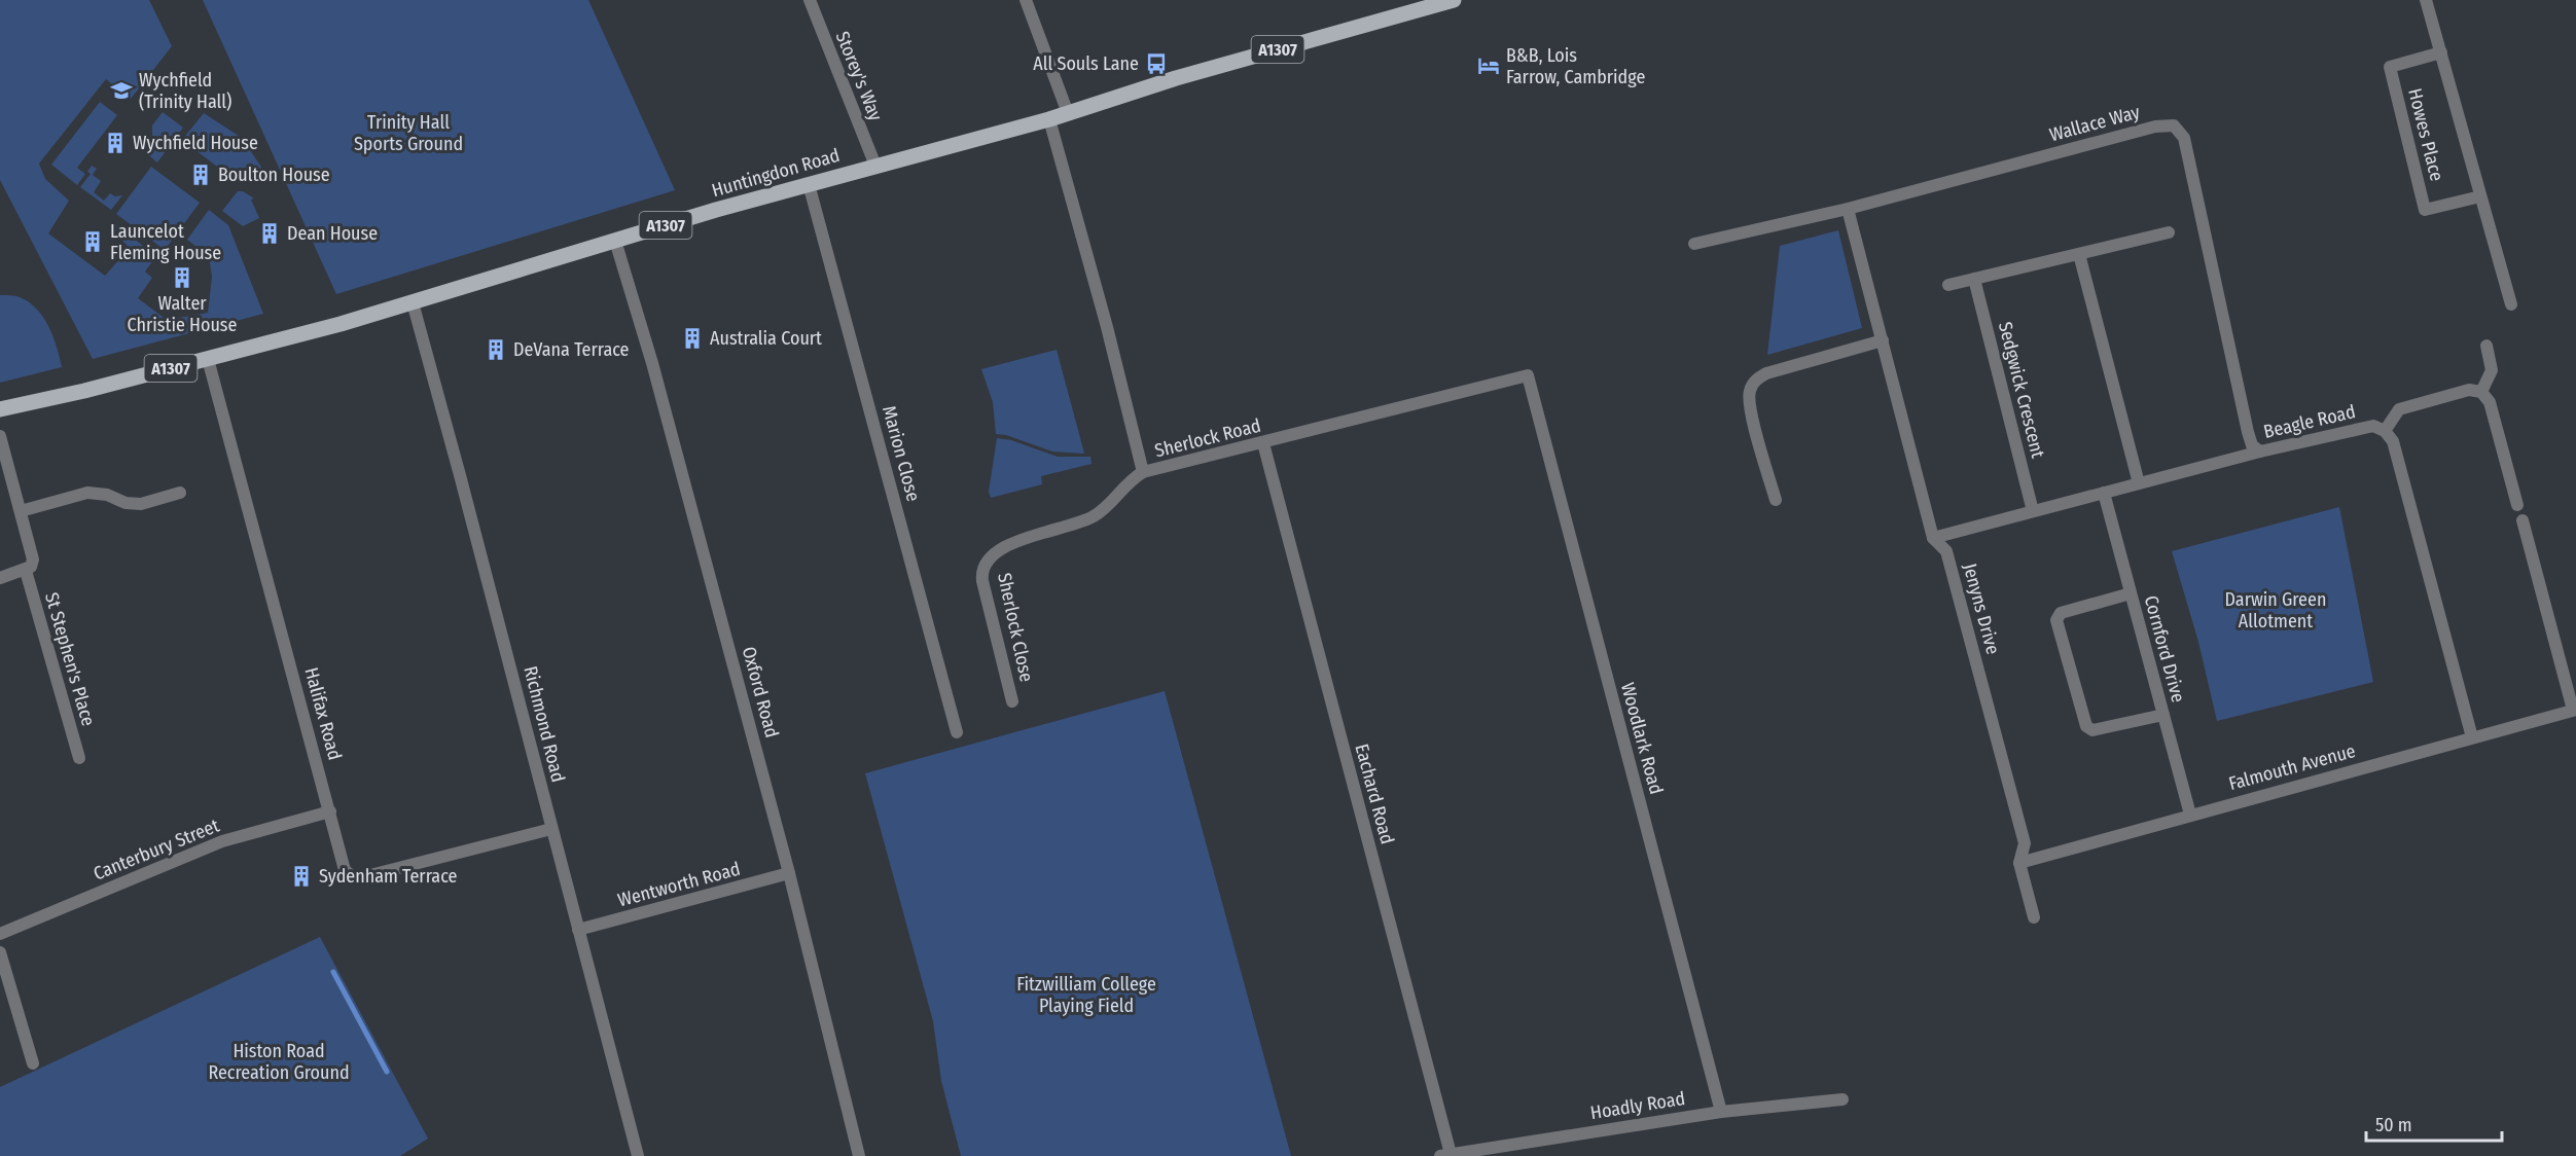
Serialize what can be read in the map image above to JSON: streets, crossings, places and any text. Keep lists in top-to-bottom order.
{
  "streets": {
    "main road": ["A1307", "Huntingdon Road"],
    "street": [
      "Storey's Way",
      "Wallace Way",
      "Howes Place",
      "Sedgwick Crescent",
      "Beagle Road",
      "Sherlock Road",
      "Marion Close",
      "Jenyns Drive",
      "Sherlock Close",
      "Cornford Drive",
      "St Stephen's Place",
      "Oxford Road",
      "Halifax Road",
      "Richmond Road",
      "Woodlark Road",
      "Falmouth Avenue",
      "Eachard Road",
      "Canterbury Street",
      "Wentworth Road",
      "Hoadly Road"
    ]
  },
  "crossings": [
    ["Storey's Way", "Huntingdon Road"],
    ["Wallace Way", "Beagle Road"],
    ["Wallace Way", "Jenyns Drive"],
    ["Huntingdon Road", "Sherlock Road"],
    ["Huntingdon Road", "Marion Close"],
    ["Huntingdon Road", "Oxford Road"],
    ["Huntingdon Road", "Halifax Road"],
    ["Huntingdon Road", "Richmond Road"],
    ["Sedgwick Crescent", "Beagle Road"],
    ["Beagle Road", "Jenyns Drive"],
    ["Beagle Road", "Cornford Drive"],
    ["Sherlock Road", "Sherlock Close"],
    ["Sherlock Road", "Woodlark Road"],
    ["Sherlock Road", "Eachard Road"],
    ["Jenyns Drive", "Falmouth Avenue"],
    ["Cornford Drive", "Falmouth Avenue"],
    ["Oxford Road", "Wentworth Road"],
    ["Halifax Road", "Richmond Road"],
    ["Halifax Road", "Canterbury Street"],
    ["Richmond Road", "Wentworth Road"],
    ["Woodlark Road", "Hoadly Road"],
    ["Eachard Road", "Hoadly Road"]
  ],
  "parks": [
    "Trinity Hall Sports Ground",
    "Darwin Green Allotment",
    "Fitzwilliam College Playing Field",
    "Histon Road Recreation Ground"
  ],
  "places": {
    "bus stop": ["All Souls Lane"],
    "hotel": ["B&B, Lois Farrow, Cambridge"],
    "school or university": ["Wychfield (Trinity Hall)"],
    "building": [
      "Wychfield House",
      "Boulton House",
      "Dean House",
      "Launcelot Fleming House",
      "Walter Christie House",
      "Australia Court",
      "DeVana Terrace",
      "Sydenham Terrace"
    ]
  },
  "scale_bar": "50 m"
}
